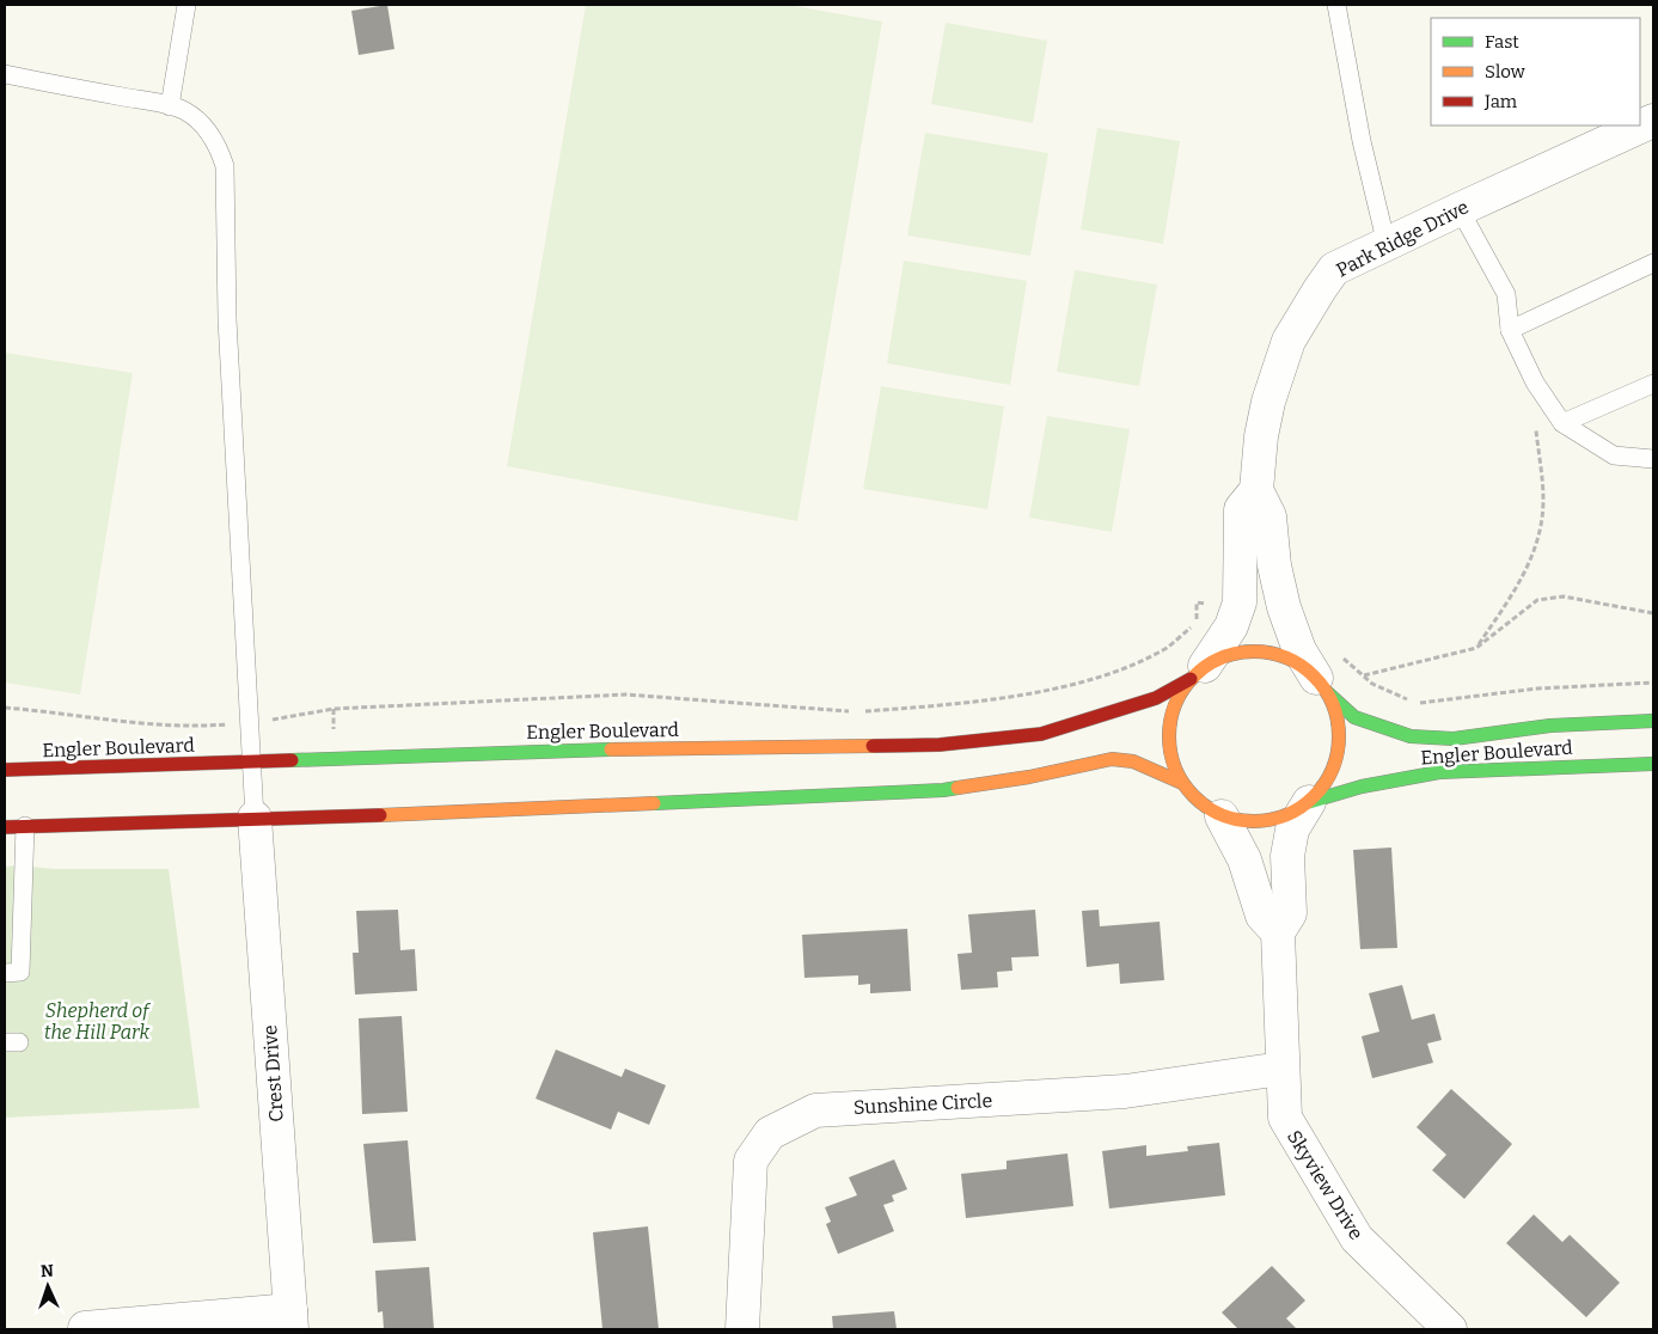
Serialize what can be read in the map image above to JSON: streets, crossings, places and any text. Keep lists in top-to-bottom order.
{
  "streets": {
    "main road": ["Engler Boulevard"],
    "street": [
      "Park Ridge Drive",
      "Crest Drive",
      "Sunshine Circle",
      "Skyview Drive"
    ]
  },
  "crossings": [
    ["Park Ridge Drive", "Engler Boulevard"],
    ["Park Ridge Drive", "Skyview Drive"],
    ["Engler Boulevard", "Skyview Drive"],
    ["Sunshine Circle", "Skyview Drive"]
  ],
  "parks": ["Shepherd of the Hill Park"],
  "legend": ["Fast", "Slow", "Jam"],
  "north": "top"
}
